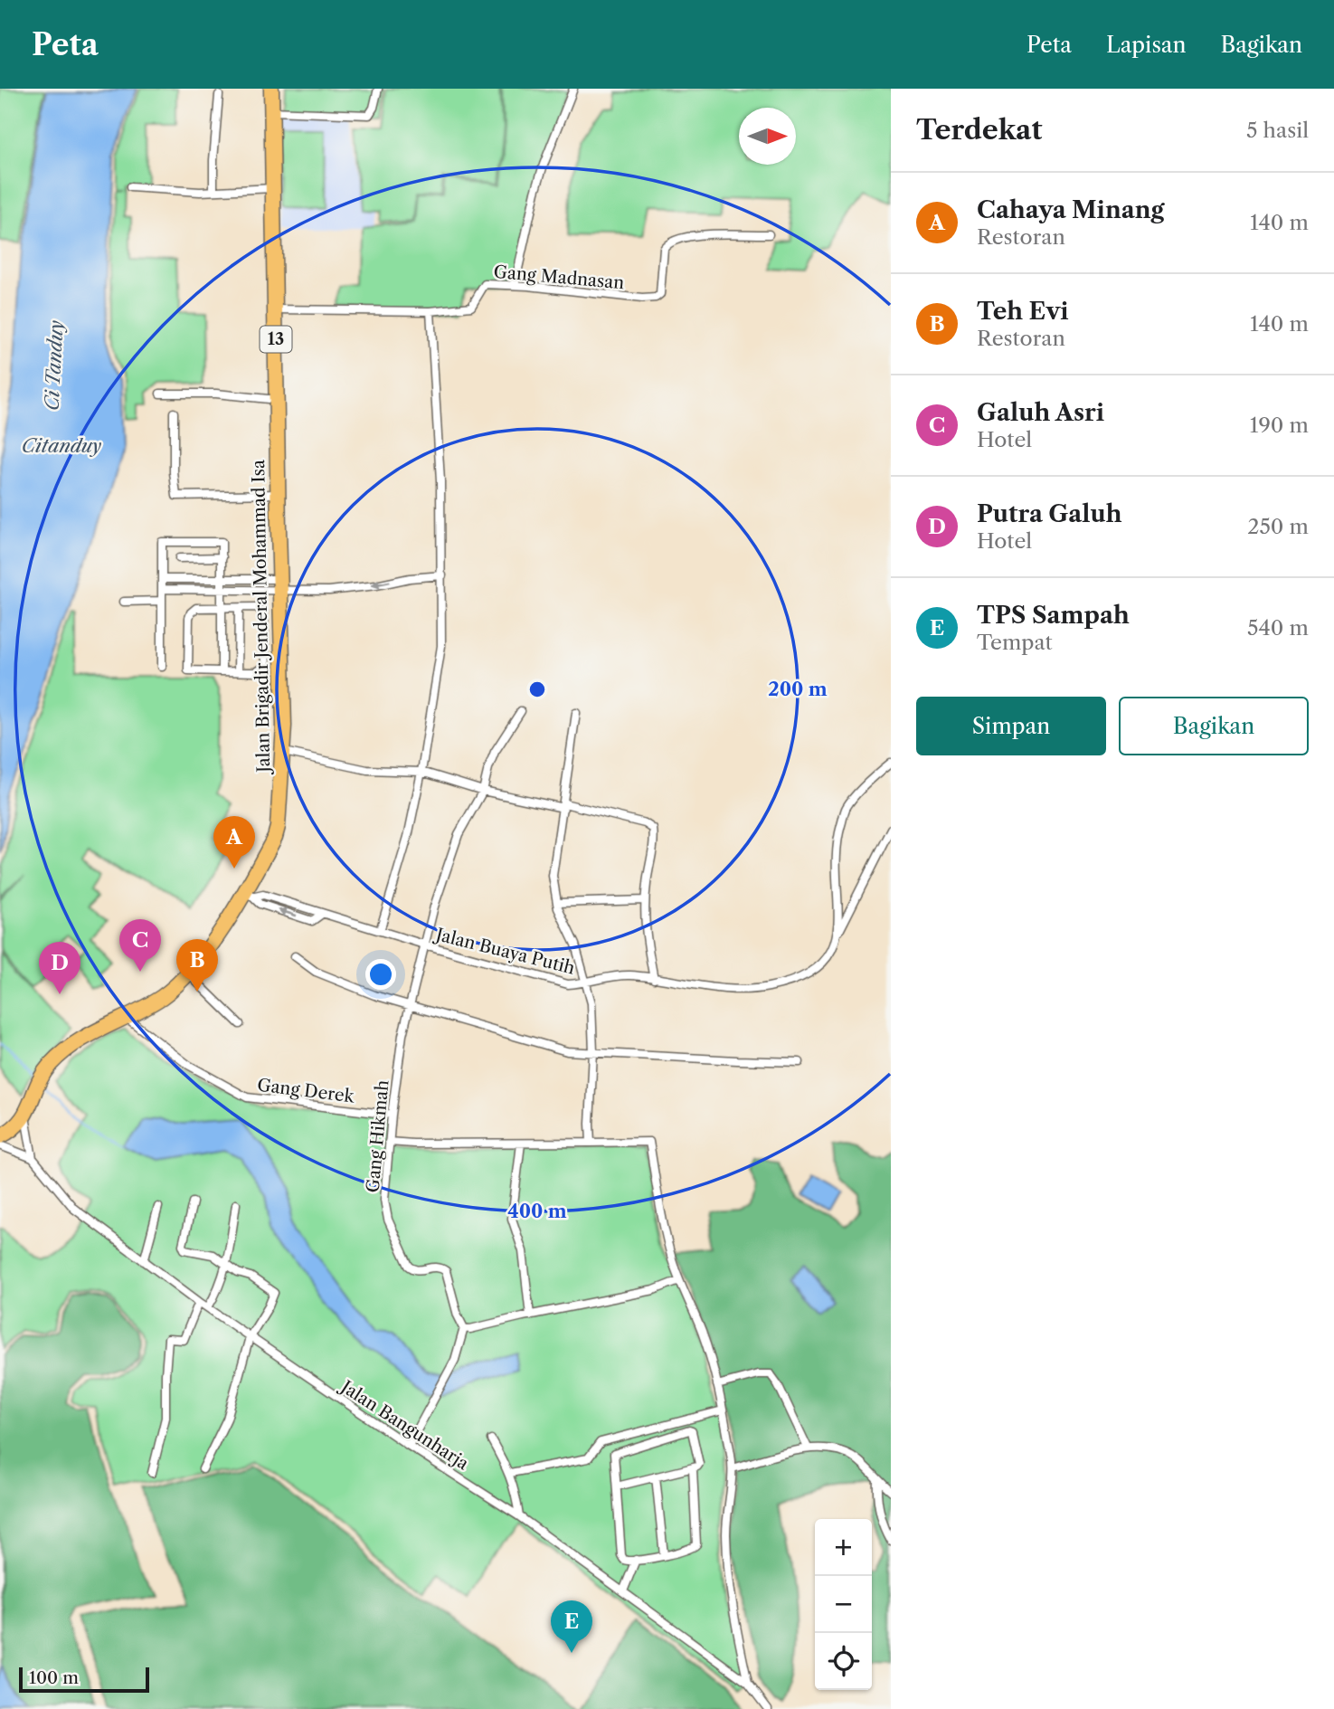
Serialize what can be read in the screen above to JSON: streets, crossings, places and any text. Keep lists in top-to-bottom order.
{
  "streets": {
    "highway": ["13", "Jalan Brigadir Jenderal Mohammad Isa"],
    "street": [
      "Gang Madnasan",
      "Jalan Buaya Putih",
      "Gang Derek",
      "Gang Hikmah",
      "Jalan Bangunharja"
    ]
  },
  "crossings": [
    ["Gang Madnasan", "Jalan Brigadir Jenderal Mohammad Isa"],
    ["Jalan Brigadir Jenderal Mohammad Isa", "Jalan Buaya Putih"],
    ["Jalan Brigadir Jenderal Mohammad Isa", "Gang Derek"],
    ["Jalan Buaya Putih", "Gang Hikmah"],
    ["Gang Derek", "Gang Hikmah"]
  ],
  "water": ["Ci Tanduy", "Citanduy"],
  "scale_bar": "100 m",
  "north": "right",
  "page": {
    "header": "Peta",
    "nav": ["Peta", "Lapisan", "Bagikan"],
    "heading": ["Terdekat", "5 hasil"],
    "list": [
      {
        "mark": "A",
        "name": "Cahaya Minang",
        "note": "Restoran",
        "value": "140 m"
      },
      {
        "mark": "B",
        "name": "Teh Evi",
        "note": "Restoran",
        "value": "140 m"
      },
      {
        "mark": "C",
        "name": "Galuh Asri",
        "note": "Hotel",
        "value": "190 m"
      },
      {
        "mark": "D",
        "name": "Putra Galuh",
        "note": "Hotel",
        "value": "250 m"
      },
      {
        "mark": "E",
        "name": "TPS Sampah",
        "note": "Tempat",
        "value": "540 m"
      }
    ],
    "buttons": ["Simpan", "Bagikan"],
    "pins": [
      "A",
      "C",
      "B",
      "D",
      "E"
    ],
    "map_buttons": ["+", "−"],
    "scale": "100 m"
  },
  "rings": ["200 m", "400 m"]
}
